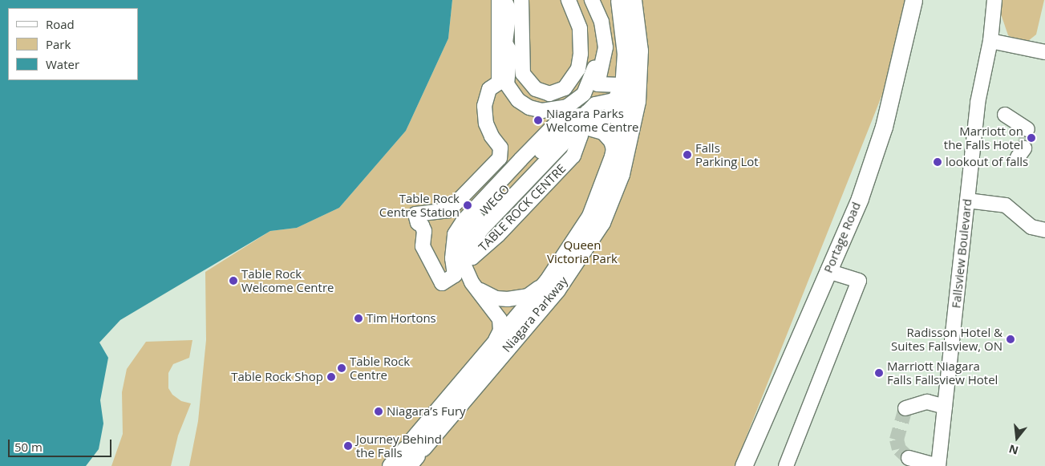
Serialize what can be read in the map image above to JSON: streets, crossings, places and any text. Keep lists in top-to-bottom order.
{
  "streets": {
    "main road": ["Portage Road", "Niagara Parkway"],
    "street": ["WEGO", "TABLE ROCK CENTRE", "Fallsview Boulevard"]
  },
  "crossings": [
    ["WEGO", "TABLE ROCK CENTRE"],
    ["WEGO", "Niagara Parkway"]
  ],
  "parks": ["Queen Victoria Park"],
  "places": [
    "Niagara Parks Welcome Centre",
    "Marriott on the Falls Hotel",
    "Falls Parking Lot",
    "lookout of falls",
    "Table Rock Centre Station",
    "Table Rock Welcome Centre",
    "Tim Hortons",
    "Radisson Hotel & Suites Fallsview, ON",
    "Table Rock Centre",
    "Marriott Niagara Falls Fallsview Hotel",
    "Table Rock Shop",
    "Niagara’s Fury",
    "Journey Behind the Falls"
  ],
  "legend": ["Road", "Park", "Water"],
  "scale_bar": "50 m",
  "north": "bottom"
}
